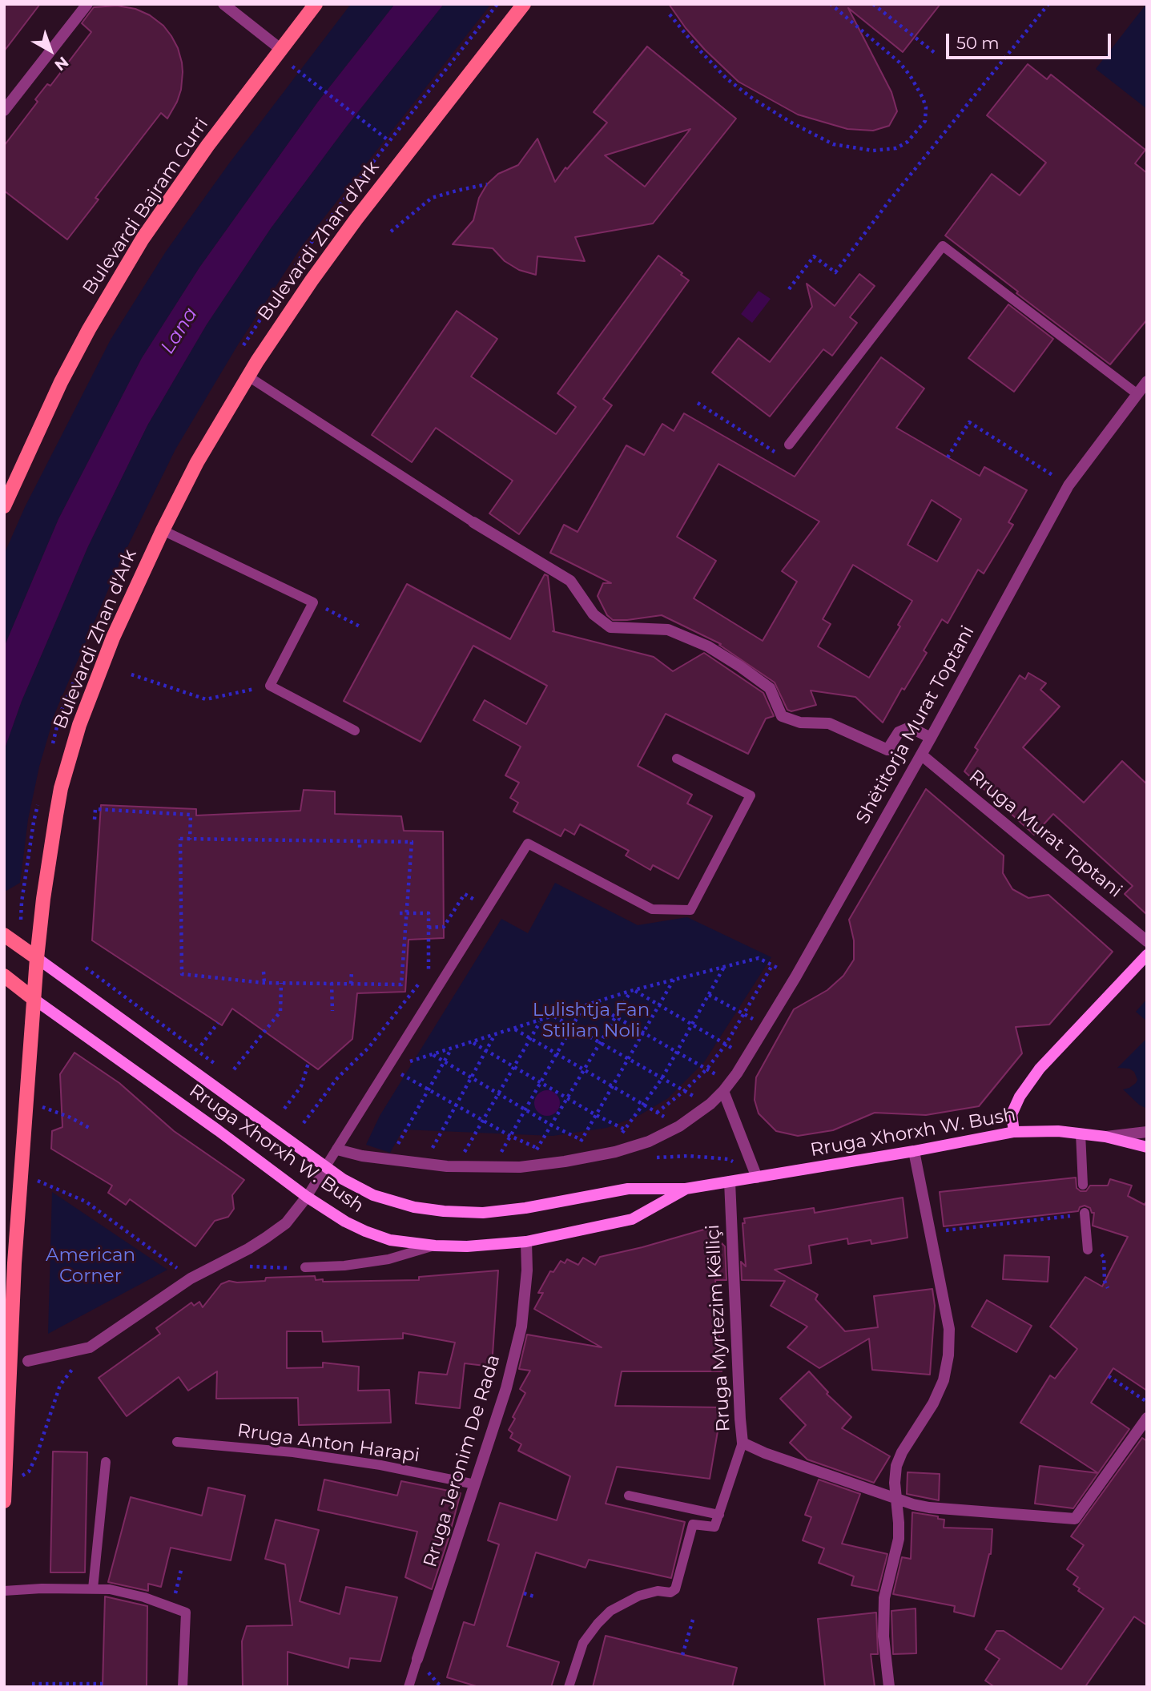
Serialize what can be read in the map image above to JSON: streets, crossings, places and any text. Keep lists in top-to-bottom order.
{
  "streets": {
    "main road": ["Bulevardi Bajram Curri", "Bulevardi Zhan d'Ark", "Rruga Xhorxh W. Bush"],
    "street": [
      "Shëtitorja Murat Toptani",
      "Rruga Murat Toptani",
      "Rruga Myrtezim Këlliçi",
      "Rruga Jeronim De Rada"
    ],
    "lane": ["Rruga Anton Harapi"]
  },
  "crossings": [
    ["Bulevardi Zhan d'Ark", "Rruga Xhorxh W. Bush"],
    ["Shëtitorja Murat Toptani", "Rruga Murat Toptani"],
    ["Rruga Xhorxh W. Bush", "Rruga Myrtezim Këlliçi"],
    ["Rruga Xhorxh W. Bush", "Rruga Jeronim De Rada"],
    ["Rruga Anton Harapi", "Rruga Jeronim De Rada"]
  ],
  "water": ["Lana"],
  "parks": ["Lulishtja Fan Stilian Noli", "American Corner"],
  "scale_bar": "50 m",
  "north": "bottom right"
}
